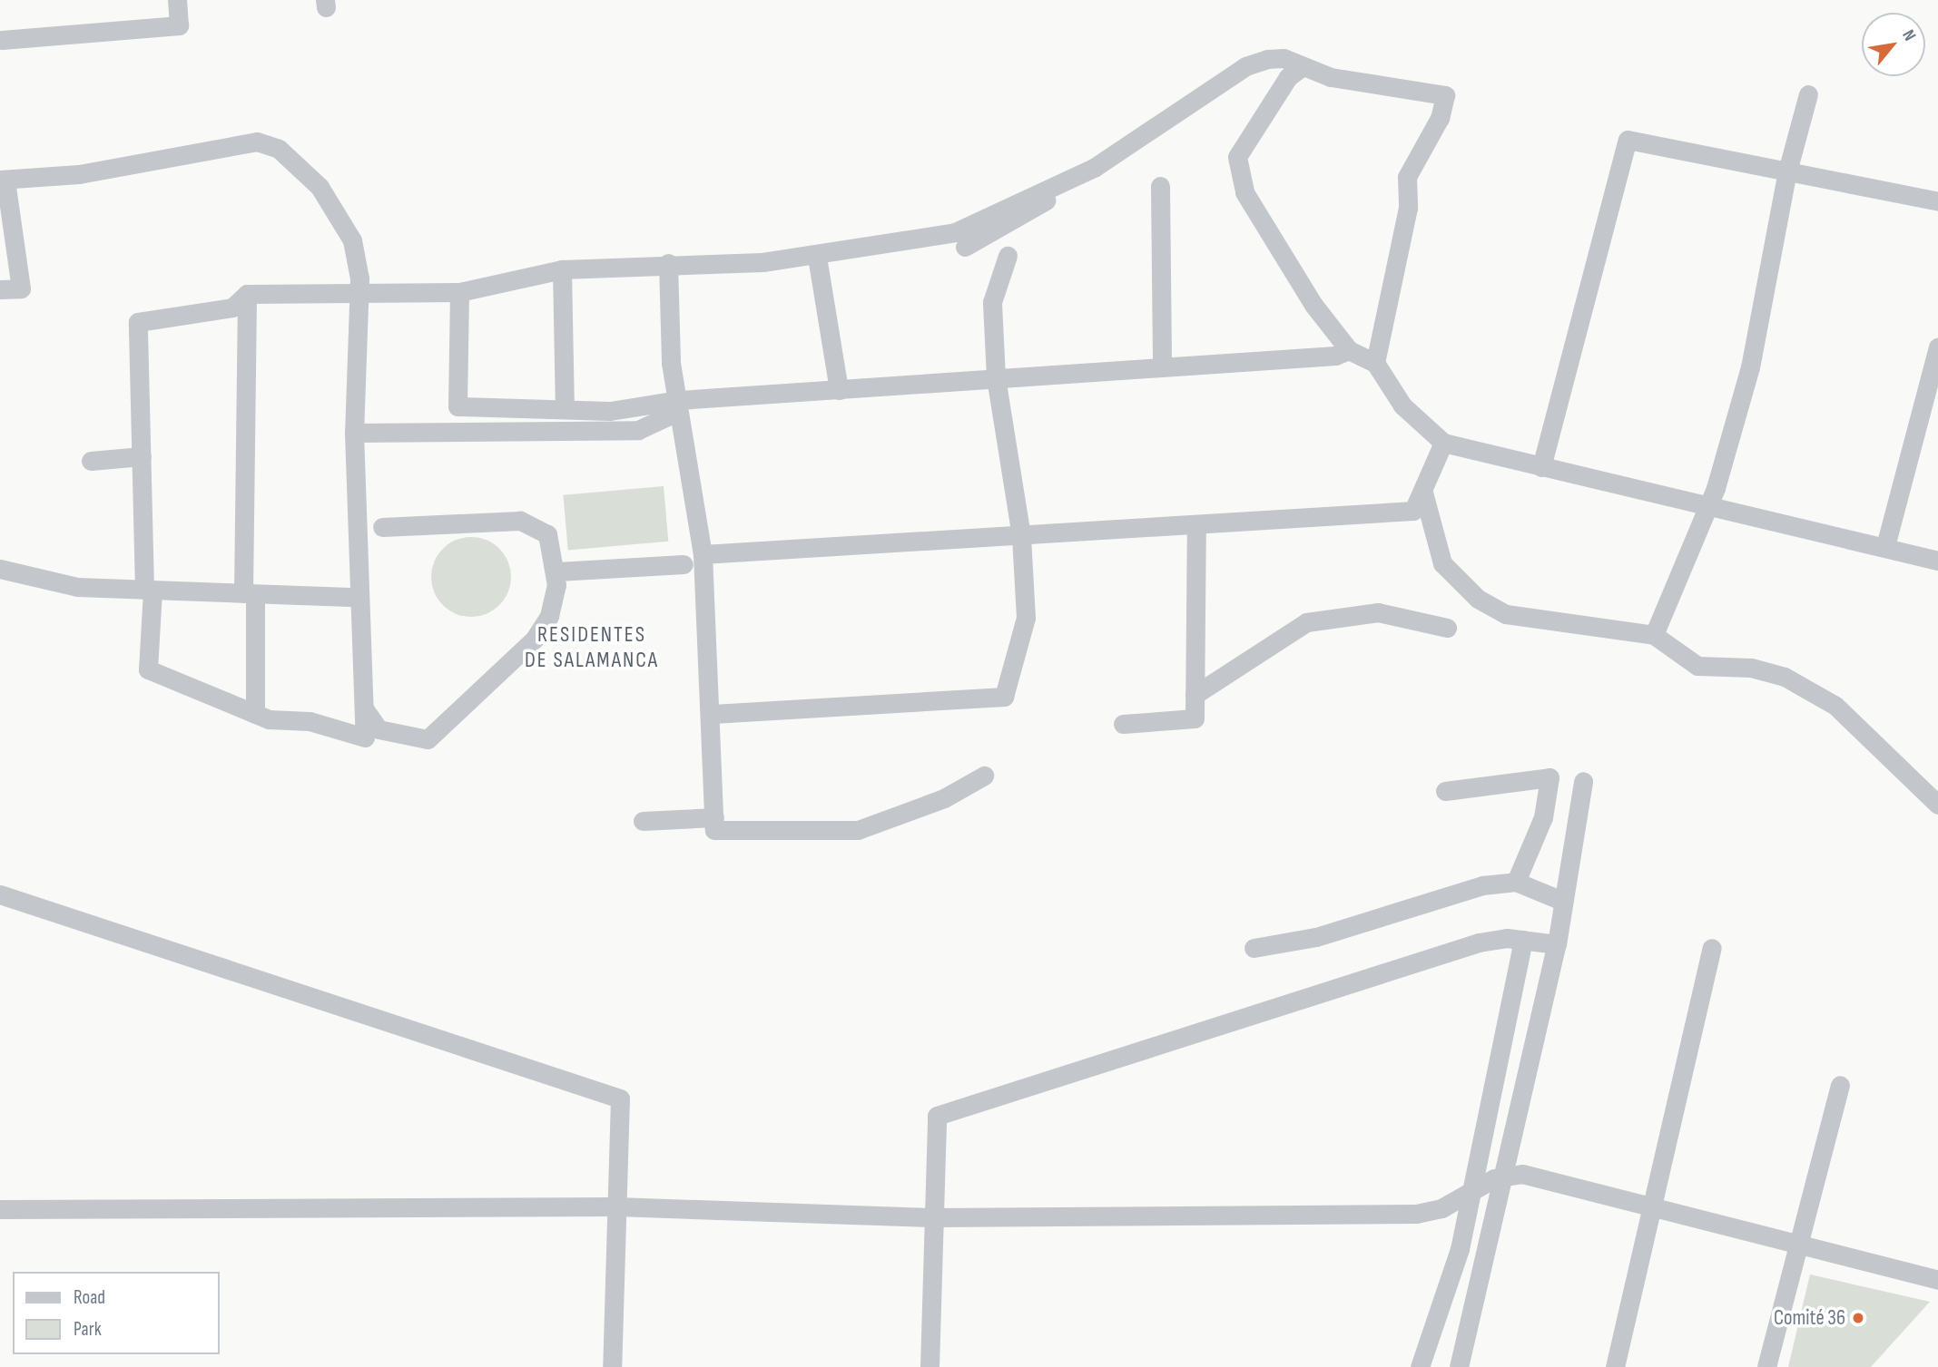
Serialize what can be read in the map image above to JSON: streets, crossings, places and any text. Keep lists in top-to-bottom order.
{
  "districts": ["RESIDENTES DE SALAMANCA"],
  "places": ["Comité 36"],
  "legend": ["Road", "Park"],
  "north": "top right"
}
